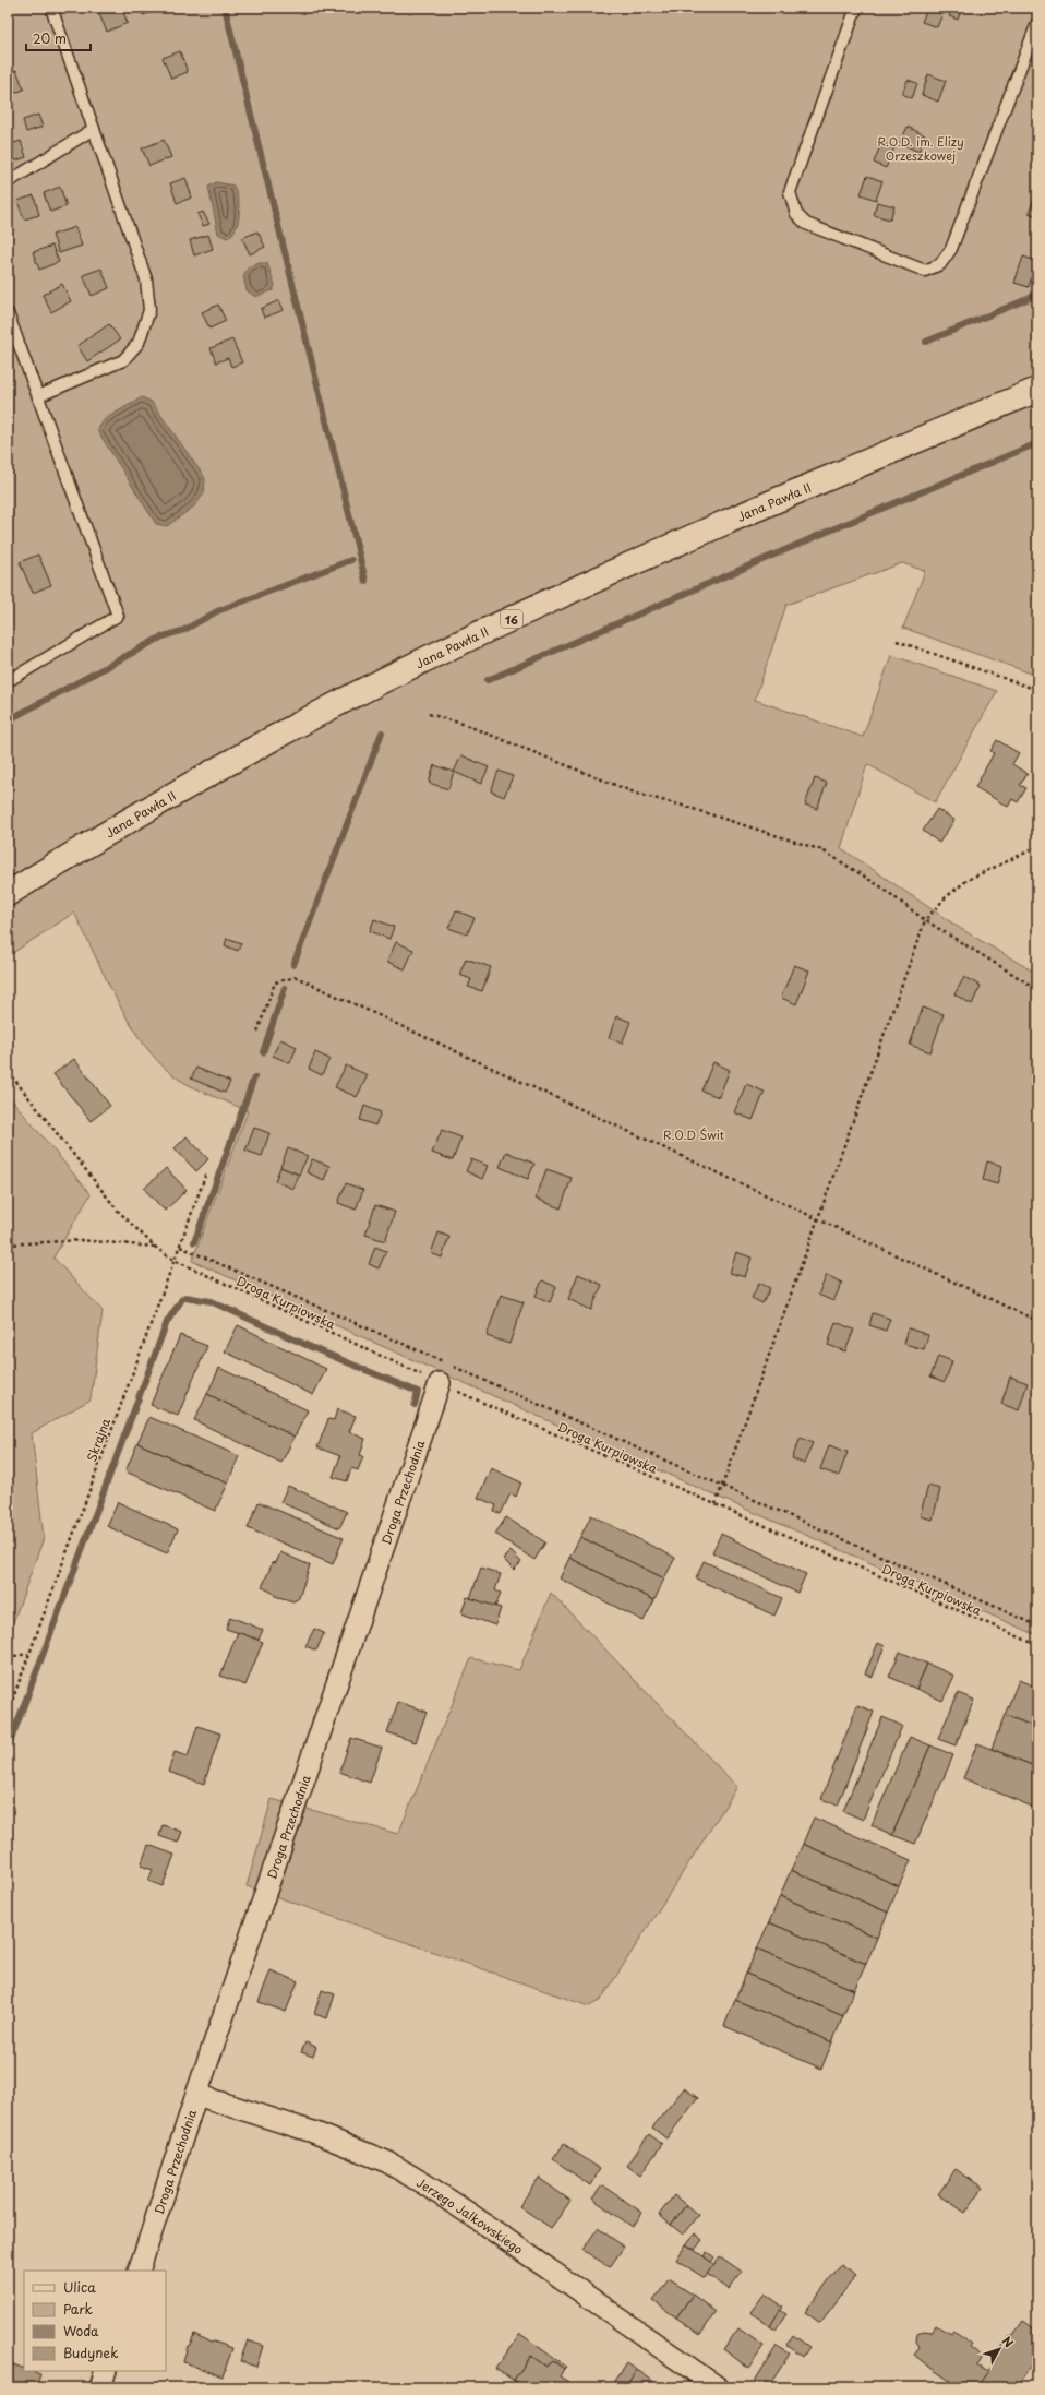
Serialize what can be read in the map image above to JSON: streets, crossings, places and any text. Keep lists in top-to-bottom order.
{
  "streets": {
    "main road": ["Jana Pawła II", "16"],
    "street": ["Droga Przechodnia", "Jerzego Jalkowskiego"],
    "path": ["Droga Kurpiowska", "Skrajna"]
  },
  "crossings": [
    ["Droga Kurpiowska", "Skrajna"],
    ["Droga Kurpiowska", "Droga Przechodnia"],
    ["Droga Przechodnia", "Jerzego Jalkowskiego"]
  ],
  "parks": ["R.O.D. im. Elizy Orzeszkowej", "R.O.D Świt"],
  "legend": [
    "Ulica",
    "Park",
    "Woda",
    "Budynek"
  ],
  "scale_bar": "20 m",
  "north": "top right"
}
